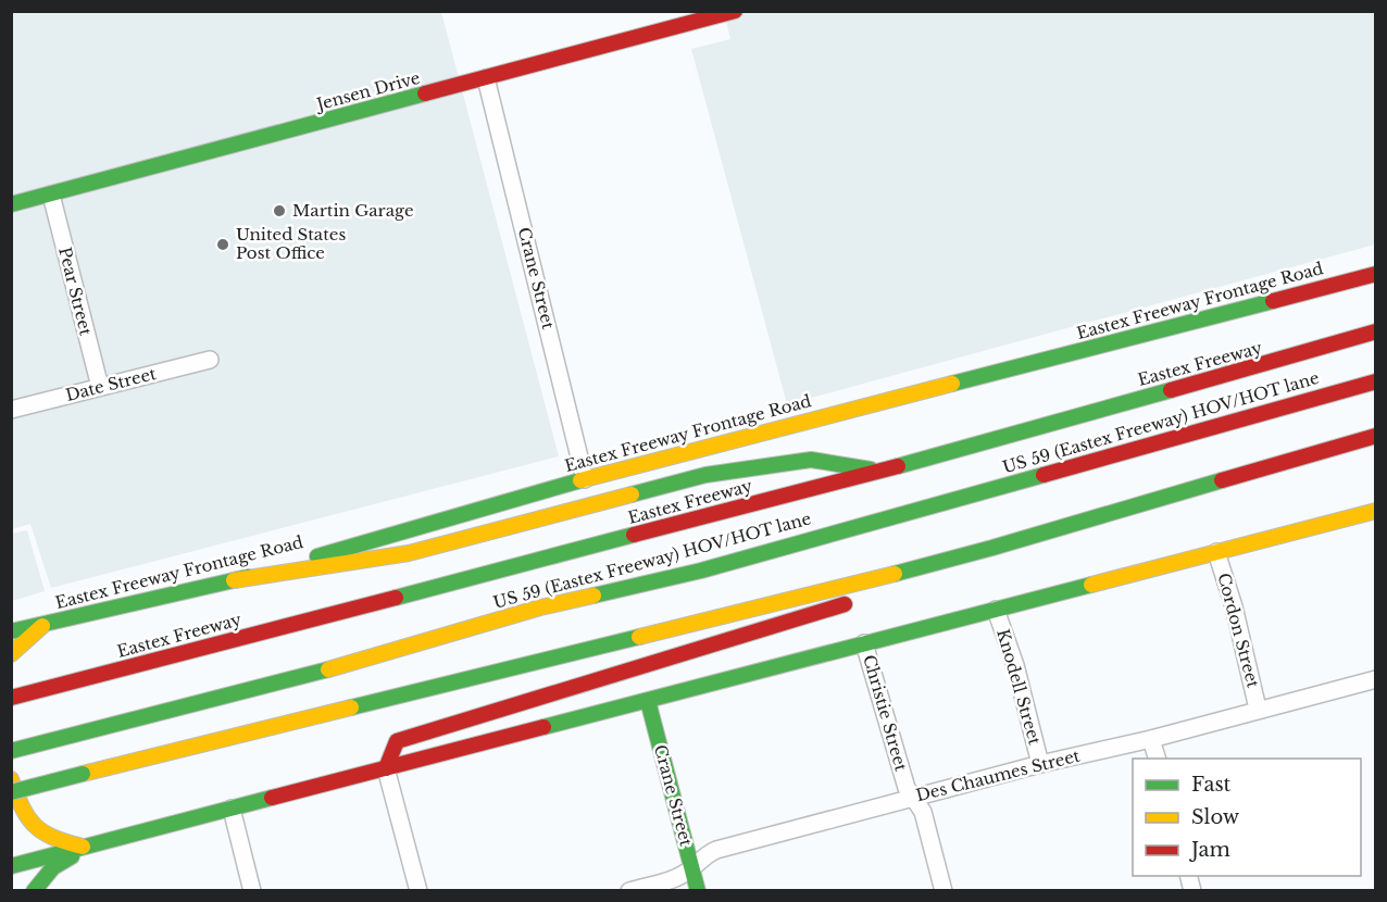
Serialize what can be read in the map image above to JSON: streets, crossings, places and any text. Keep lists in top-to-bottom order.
{
  "streets": {
    "main road": [
      "Jensen Drive",
      "Crane Street",
      "Eastex Freeway Frontage Road",
      "Eastex Freeway",
      "US 59 (Eastex Freeway) HOV/HOT lane"
    ],
    "street": [
      "Pear Street",
      "Date Street",
      "Cordon Street",
      "Knodell Street",
      "Christie Street",
      "Des Chaumes Street"
    ]
  },
  "crossings": [
    ["Jensen Drive", "Crane Street"],
    ["Jensen Drive", "Pear Street"],
    ["Crane Street", "Eastex Freeway Frontage Road"],
    ["Crane Street", "Des Chaumes Street"],
    ["Pear Street", "Date Street"],
    ["Cordon Street", "Des Chaumes Street"],
    ["Knodell Street", "Des Chaumes Street"],
    ["Christie Street", "Des Chaumes Street"]
  ],
  "places": ["Martin Garage", "United States Post Office"],
  "legend": ["Fast", "Slow", "Jam"]
}
